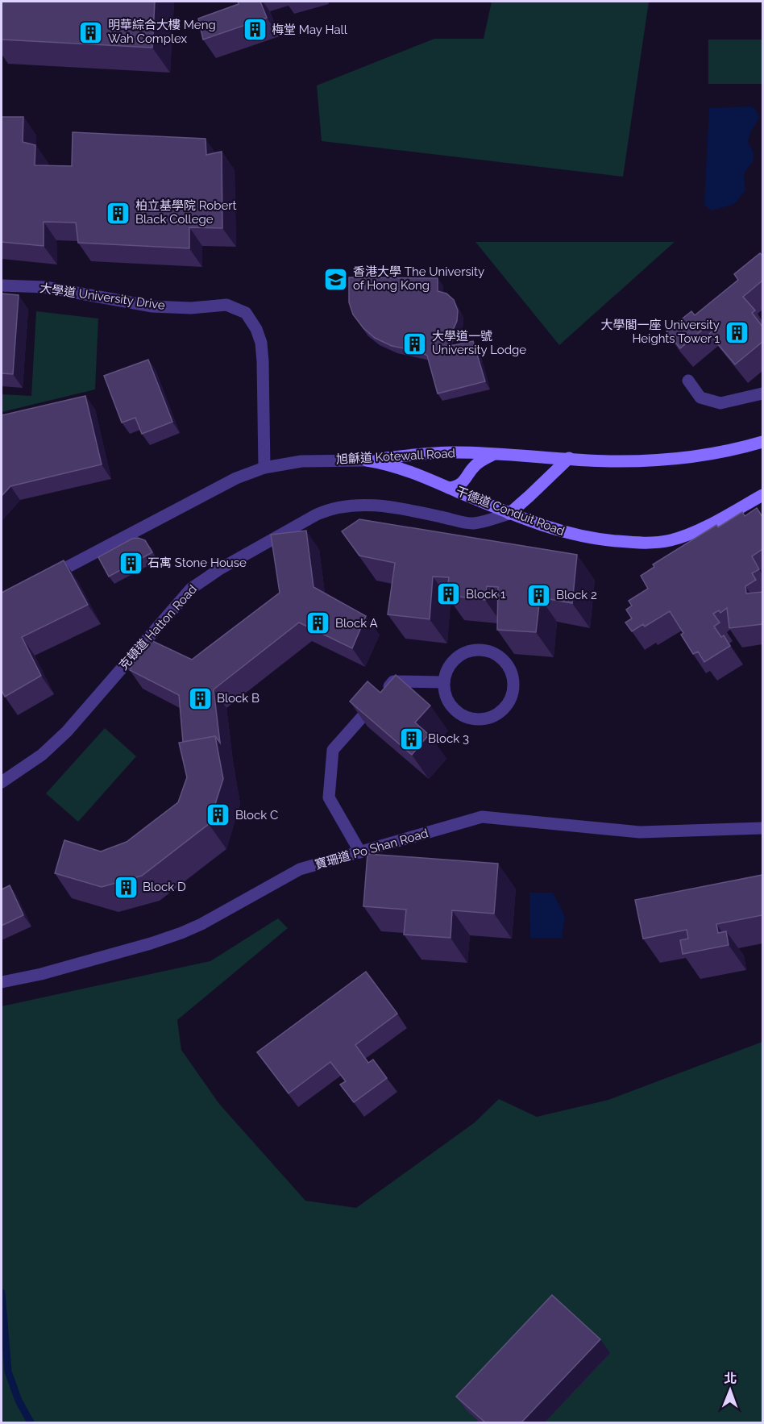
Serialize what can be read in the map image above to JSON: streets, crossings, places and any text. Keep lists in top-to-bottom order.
{
  "streets": {
    "street": [
      "大學道 University Drive",
      "旭龢道 Kotewall Road",
      "干德道 Conduit Road",
      "克頓道 Hatton Road",
      "寶珊道 Po Shan Road"
    ]
  },
  "crossings": [
    ["大學道 University Drive", "旭龢道 Kotewall Road"],
    ["旭龢道 Kotewall Road", "干德道 Conduit Road"],
    ["干德道 Conduit Road", "克頓道 Hatton Road"]
  ],
  "places": {
    "building": [
      "梅堂 May Hall",
      "明華綜合大樓 Meng Wah Complex",
      "柏立基學院 Robert Black College",
      "大學閣一座 University Heights Tower 1",
      "大學道一號 University Lodge",
      "石寓 Stone House",
      "Block 1",
      "Block 2",
      "Block A",
      "Block B",
      "Block 3",
      "Block C",
      "Block D"
    ],
    "school or university": ["香港大學 The University of Hong Kong"]
  },
  "north": "top"
}
